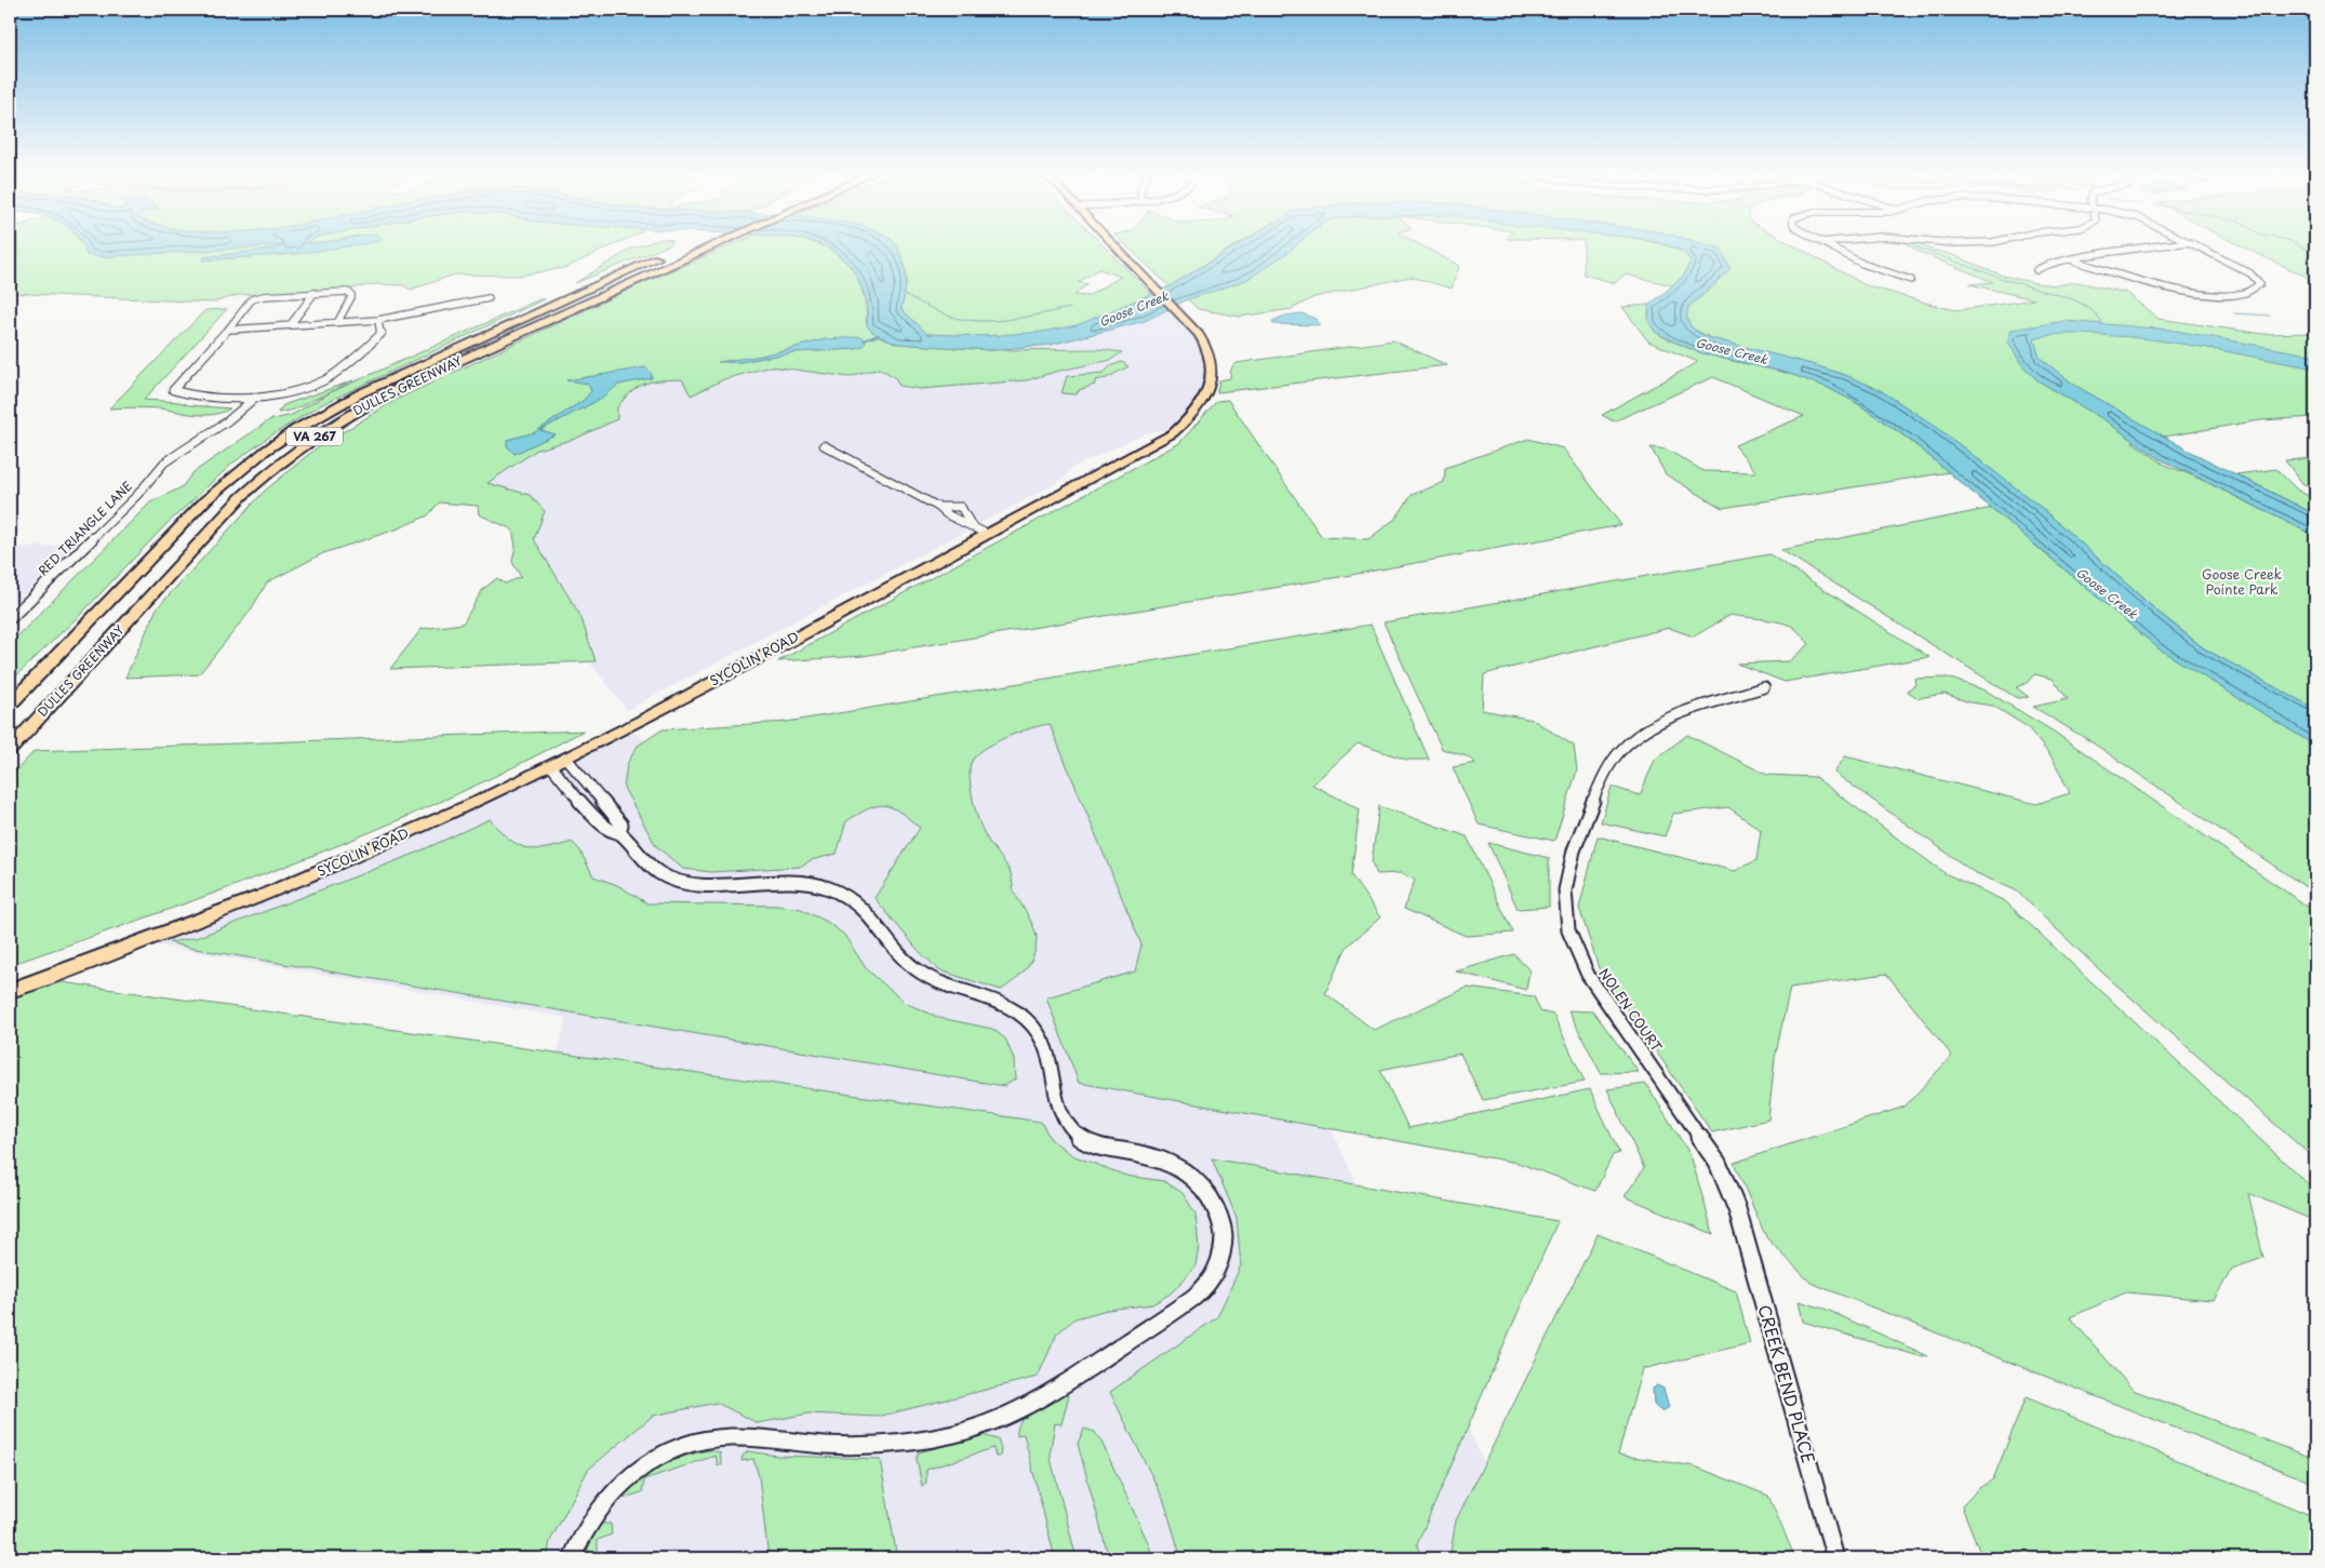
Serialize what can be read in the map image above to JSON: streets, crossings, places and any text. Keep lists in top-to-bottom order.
{
  "streets": {
    "highway": ["DULLES GREENWAY", "VA 267"],
    "main road": ["SYCOLIN ROAD"],
    "street": ["RED TRIANGLE LANE", "NOLEN COURT", "CREEK BEND PLACE"]
  },
  "crossings": [
    ["NOLEN COURT", "CREEK BEND PLACE"]
  ],
  "water": ["Goose Creek"],
  "parks": ["Goose Creek Pointe Park"]
}
